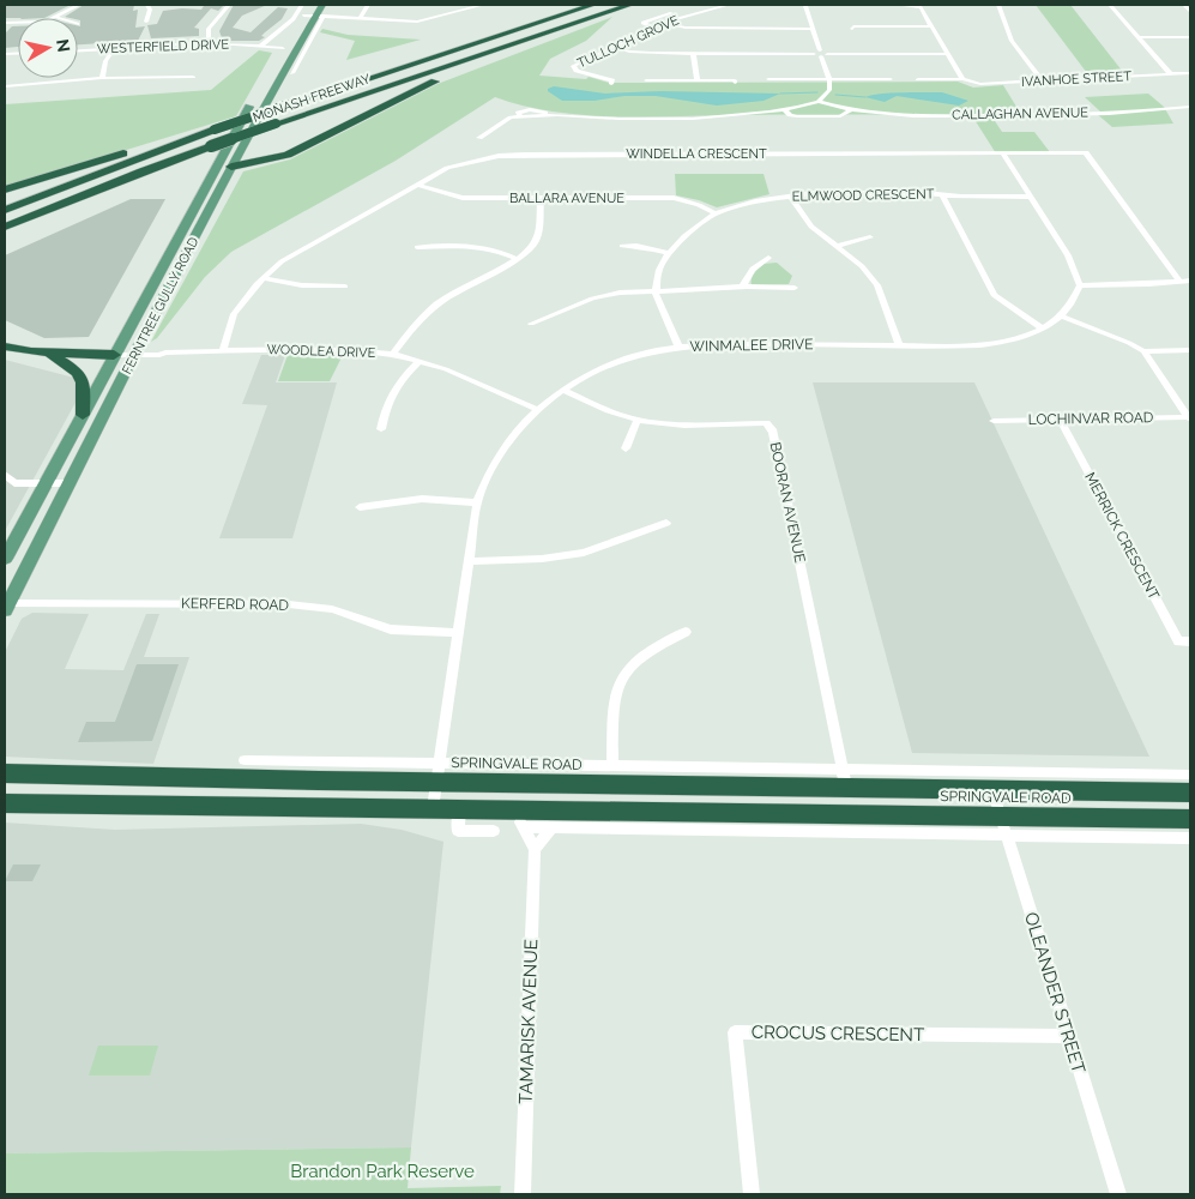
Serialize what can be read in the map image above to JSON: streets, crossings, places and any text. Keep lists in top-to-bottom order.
{
  "streets": {
    "highway": ["MONASH FREEWAY", "SPRINGVALE ROAD"],
    "main road": ["FERNTREE GULLY ROAD"],
    "street": [
      "TULLOCH GROVE",
      "WESTERFIELD DRIVE",
      "IVANHOE STREET",
      "CALLAGHAN AVENUE",
      "WINDELLA CRESCENT",
      "ELMWOOD CRESCENT",
      "BALLARA AVENUE",
      "WINMALEE DRIVE",
      "WOODLEA DRIVE",
      "LOCHINVAR ROAD",
      "BOORAN AVENUE",
      "MERRICK CRESCENT",
      "KERFERD ROAD",
      "OLEANDER STREET",
      "TAMARISK AVENUE",
      "CROCUS CRESCENT"
    ]
  },
  "crossings": [
    ["WESTERFIELD DRIVE", "FERNTREE GULLY ROAD"],
    ["WINDELLA CRESCENT", "BALLARA AVENUE"],
    ["WINDELLA CRESCENT", "WOODLEA DRIVE"],
    ["ELMWOOD CRESCENT", "BALLARA AVENUE"],
    ["FERNTREE GULLY ROAD", "WOODLEA DRIVE"],
    ["FERNTREE GULLY ROAD", "KERFERD ROAD"],
    ["WINMALEE DRIVE", "WOODLEA DRIVE"],
    ["WINMALEE DRIVE", "BOORAN AVENUE"],
    ["WINMALEE DRIVE", "KERFERD ROAD"],
    ["WINMALEE DRIVE", "SPRINGVALE ROAD"],
    ["LOCHINVAR ROAD", "MERRICK CRESCENT"],
    ["BOORAN AVENUE", "SPRINGVALE ROAD"],
    ["SPRINGVALE ROAD", "OLEANDER STREET"],
    ["OLEANDER STREET", "CROCUS CRESCENT"]
  ],
  "parks": ["Brandon Park Reserve"],
  "north": "right"
}
